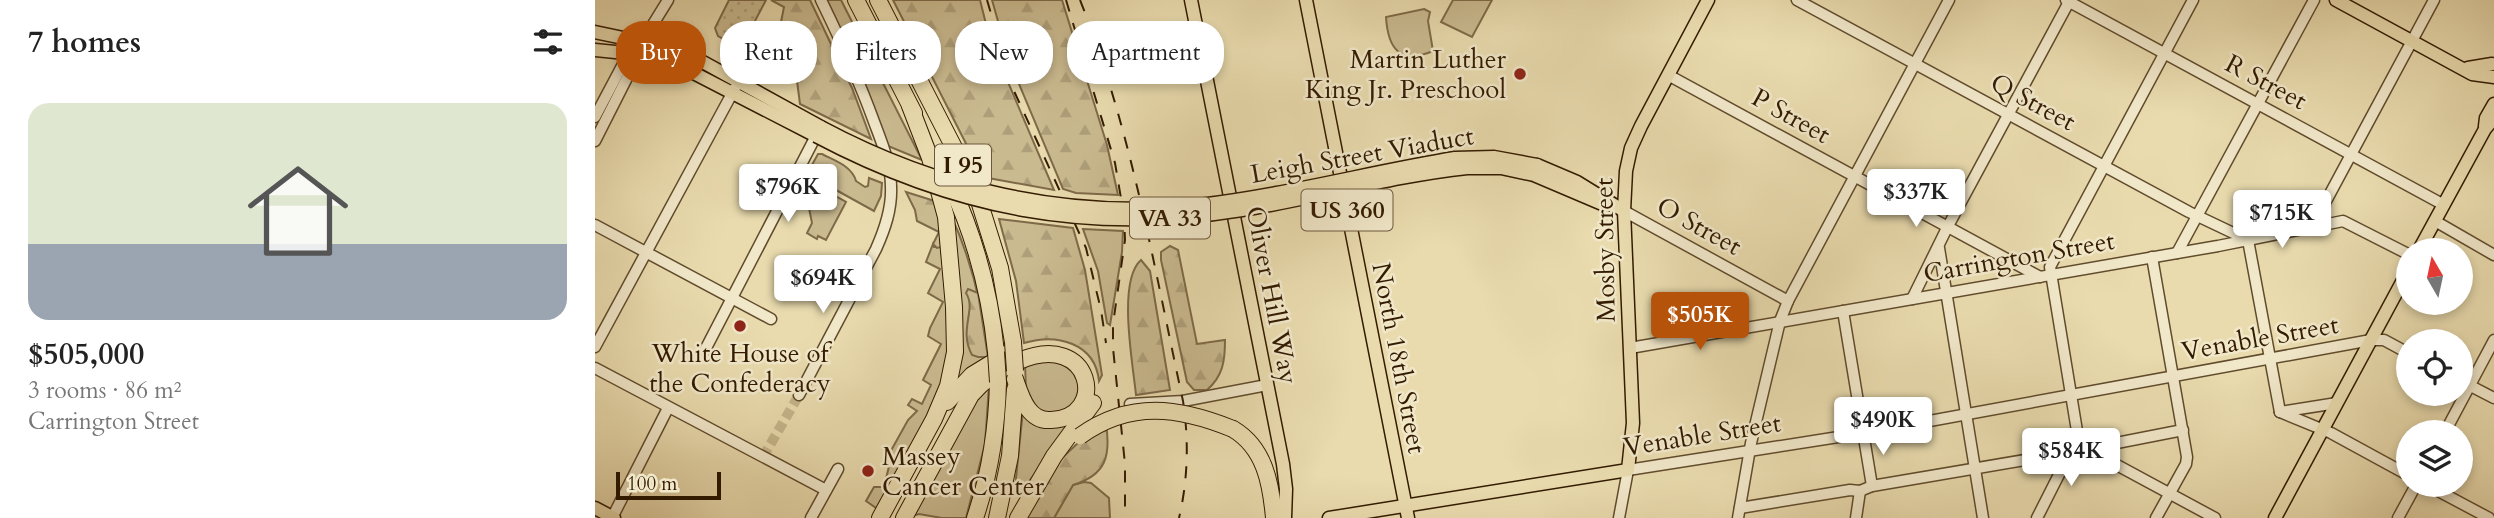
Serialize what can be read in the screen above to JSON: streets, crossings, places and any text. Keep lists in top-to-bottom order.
{
  "streets": {
    "highway": ["I 95"],
    "main road": [
      "Leigh Street Viaduct",
      "US 360",
      "VA 33",
      "Mosby Street",
      "Oliver Hill Way",
      "Venable Street",
      "North 18th Street"
    ],
    "street": [
      "R Street",
      "Q Street",
      "P Street",
      "O Street",
      "Carrington Street"
    ]
  },
  "crossings": [
    ["Q Street", "Carrington Street"],
    ["P Street", "Mosby Street"],
    ["P Street", "Carrington Street"],
    ["Leigh Street Viaduct", "VA 33"],
    ["Leigh Street Viaduct", "O Street"],
    ["Leigh Street Viaduct", "Mosby Street"],
    ["O Street", "Mosby Street"],
    ["Mosby Street", "Carrington Street"],
    ["Mosby Street", "Venable Street"],
    ["Venable Street", "North 18th Street"]
  ],
  "places": ["Martin Luther King Jr. Preschool", "White House of the Confederacy", "Massey Cancer Center"],
  "scale_bar": "100 m",
  "north": "top",
  "page": {
    "heading": "7 homes",
    "chip": [
      "Buy",
      "Rent",
      "Filters",
      "New",
      "Apartment"
    ],
    "list": [
      {
        "name": "$505,000",
        "note": "3 rooms · 86 m² · Carrington Street"
      }
    ],
    "price": [
      "$796K",
      "$337K",
      "$715K",
      "$694K",
      "$505K",
      "$490K",
      "$584K"
    ],
    "scale": "100 m"
  }
}
